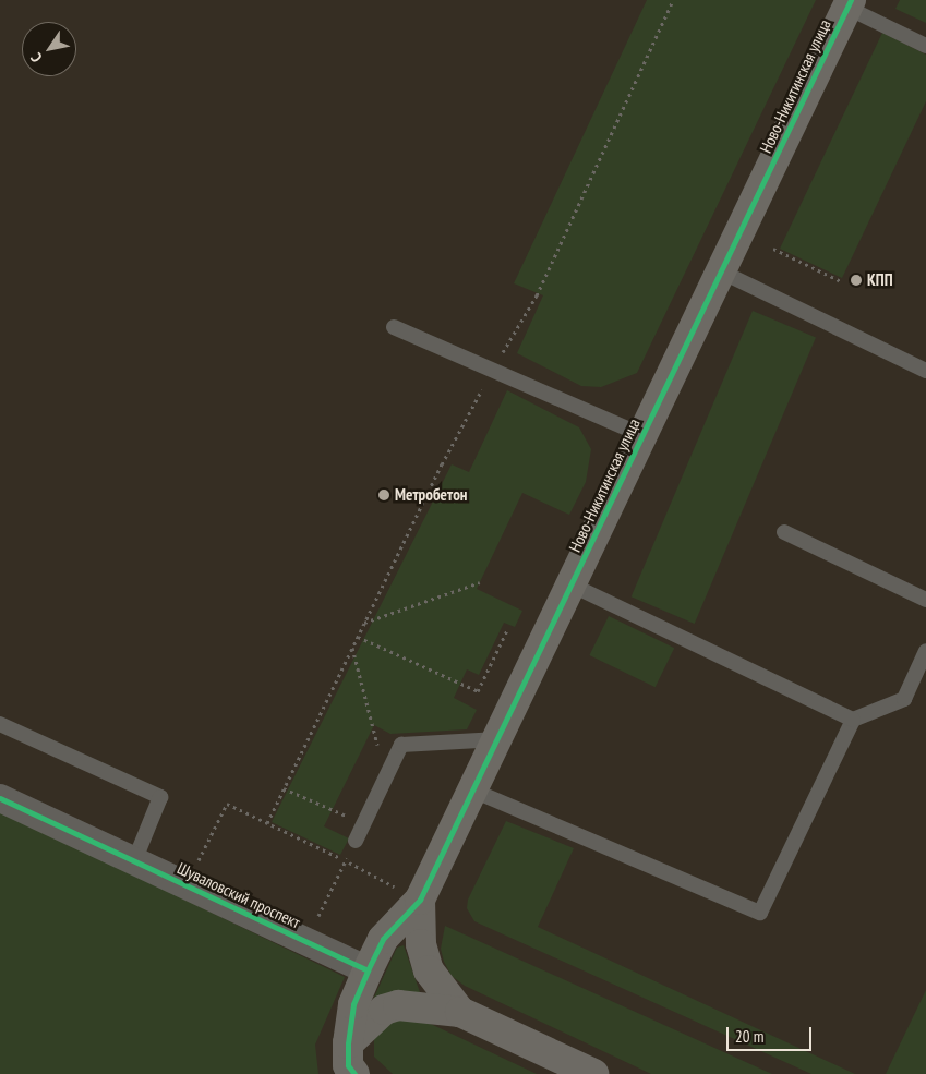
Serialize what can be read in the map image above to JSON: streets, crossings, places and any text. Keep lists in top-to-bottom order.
{
  "streets": {
    "street": ["Ново-Никитинская улица", "Шуваловский проспект"]
  },
  "crossings": [
    ["Ново-Никитинская улица", "Шуваловский проспект"]
  ],
  "places": ["КПП", "Метробетон"],
  "scale_bar": "20 m",
  "north": "bottom left"
}
